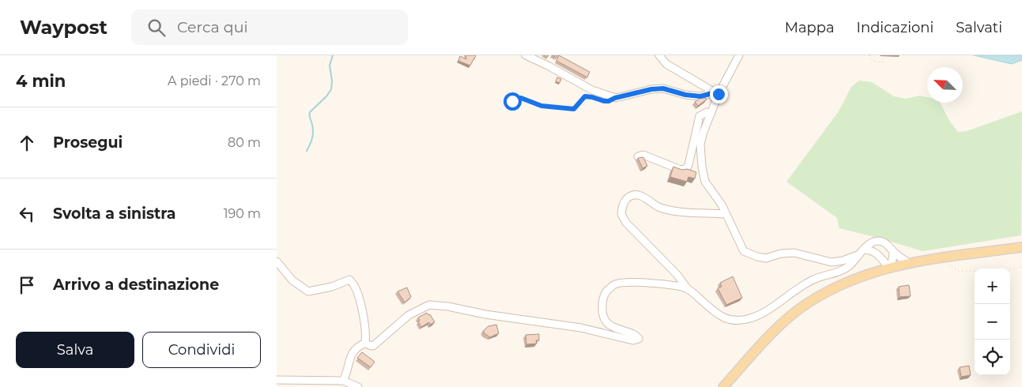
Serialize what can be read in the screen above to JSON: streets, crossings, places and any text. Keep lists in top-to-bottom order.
{
  "north": "top left",
  "page": {
    "header": "Waypost",
    "search": "Cerca qui",
    "nav": ["Mappa", "Indicazioni", "Salvati"],
    "heading": ["4 min", "A piedi · 270 m"],
    "list": [
      ["Prosegui", "80 m"],
      ["Svolta a sinistra", "190 m"],
      "Arrivo a destinazione"
    ],
    "map_buttons": ["+", "−"],
    "buttons": ["Salva", "Condividi"]
  }
}
